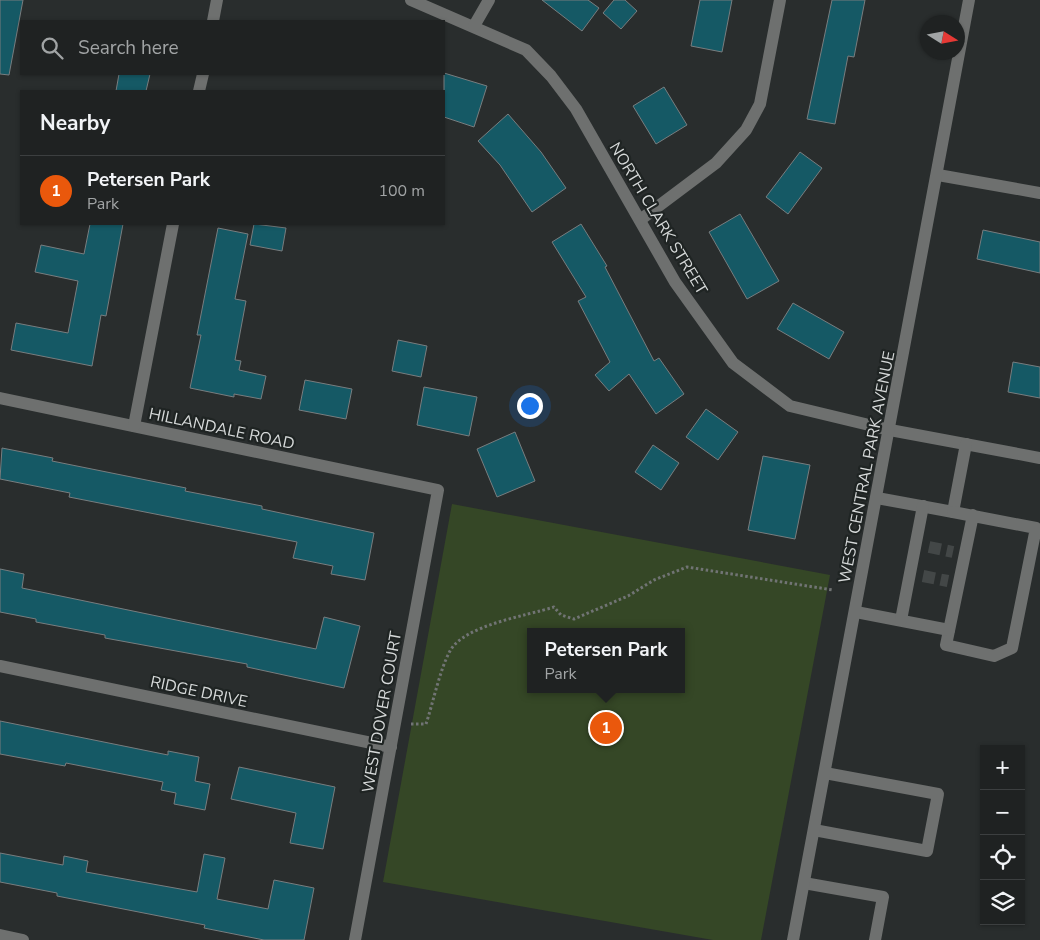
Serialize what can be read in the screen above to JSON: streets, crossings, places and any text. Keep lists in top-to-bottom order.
{
  "streets": {
    "street": [
      "NORTH CLARK STREET",
      "HILLANDALE ROAD",
      "WEST CENTRAL PARK AVENUE",
      "RIDGE DRIVE",
      "WEST DOVER COURT"
    ]
  },
  "crossings": [
    ["NORTH CLARK STREET", "WEST CENTRAL PARK AVENUE"],
    ["HILLANDALE ROAD", "WEST DOVER COURT"],
    ["RIDGE DRIVE", "WEST DOVER COURT"]
  ],
  "north": "right",
  "page": {
    "search": "Search here",
    "heading": "Nearby",
    "list": [
      {
        "mark": "1",
        "name": "Petersen Park",
        "note": "Park",
        "value": "100 m"
      }
    ],
    "popup": ["Petersen Park", "Park"],
    "pins": "1",
    "map_buttons": ["+", "−"]
  }
}
